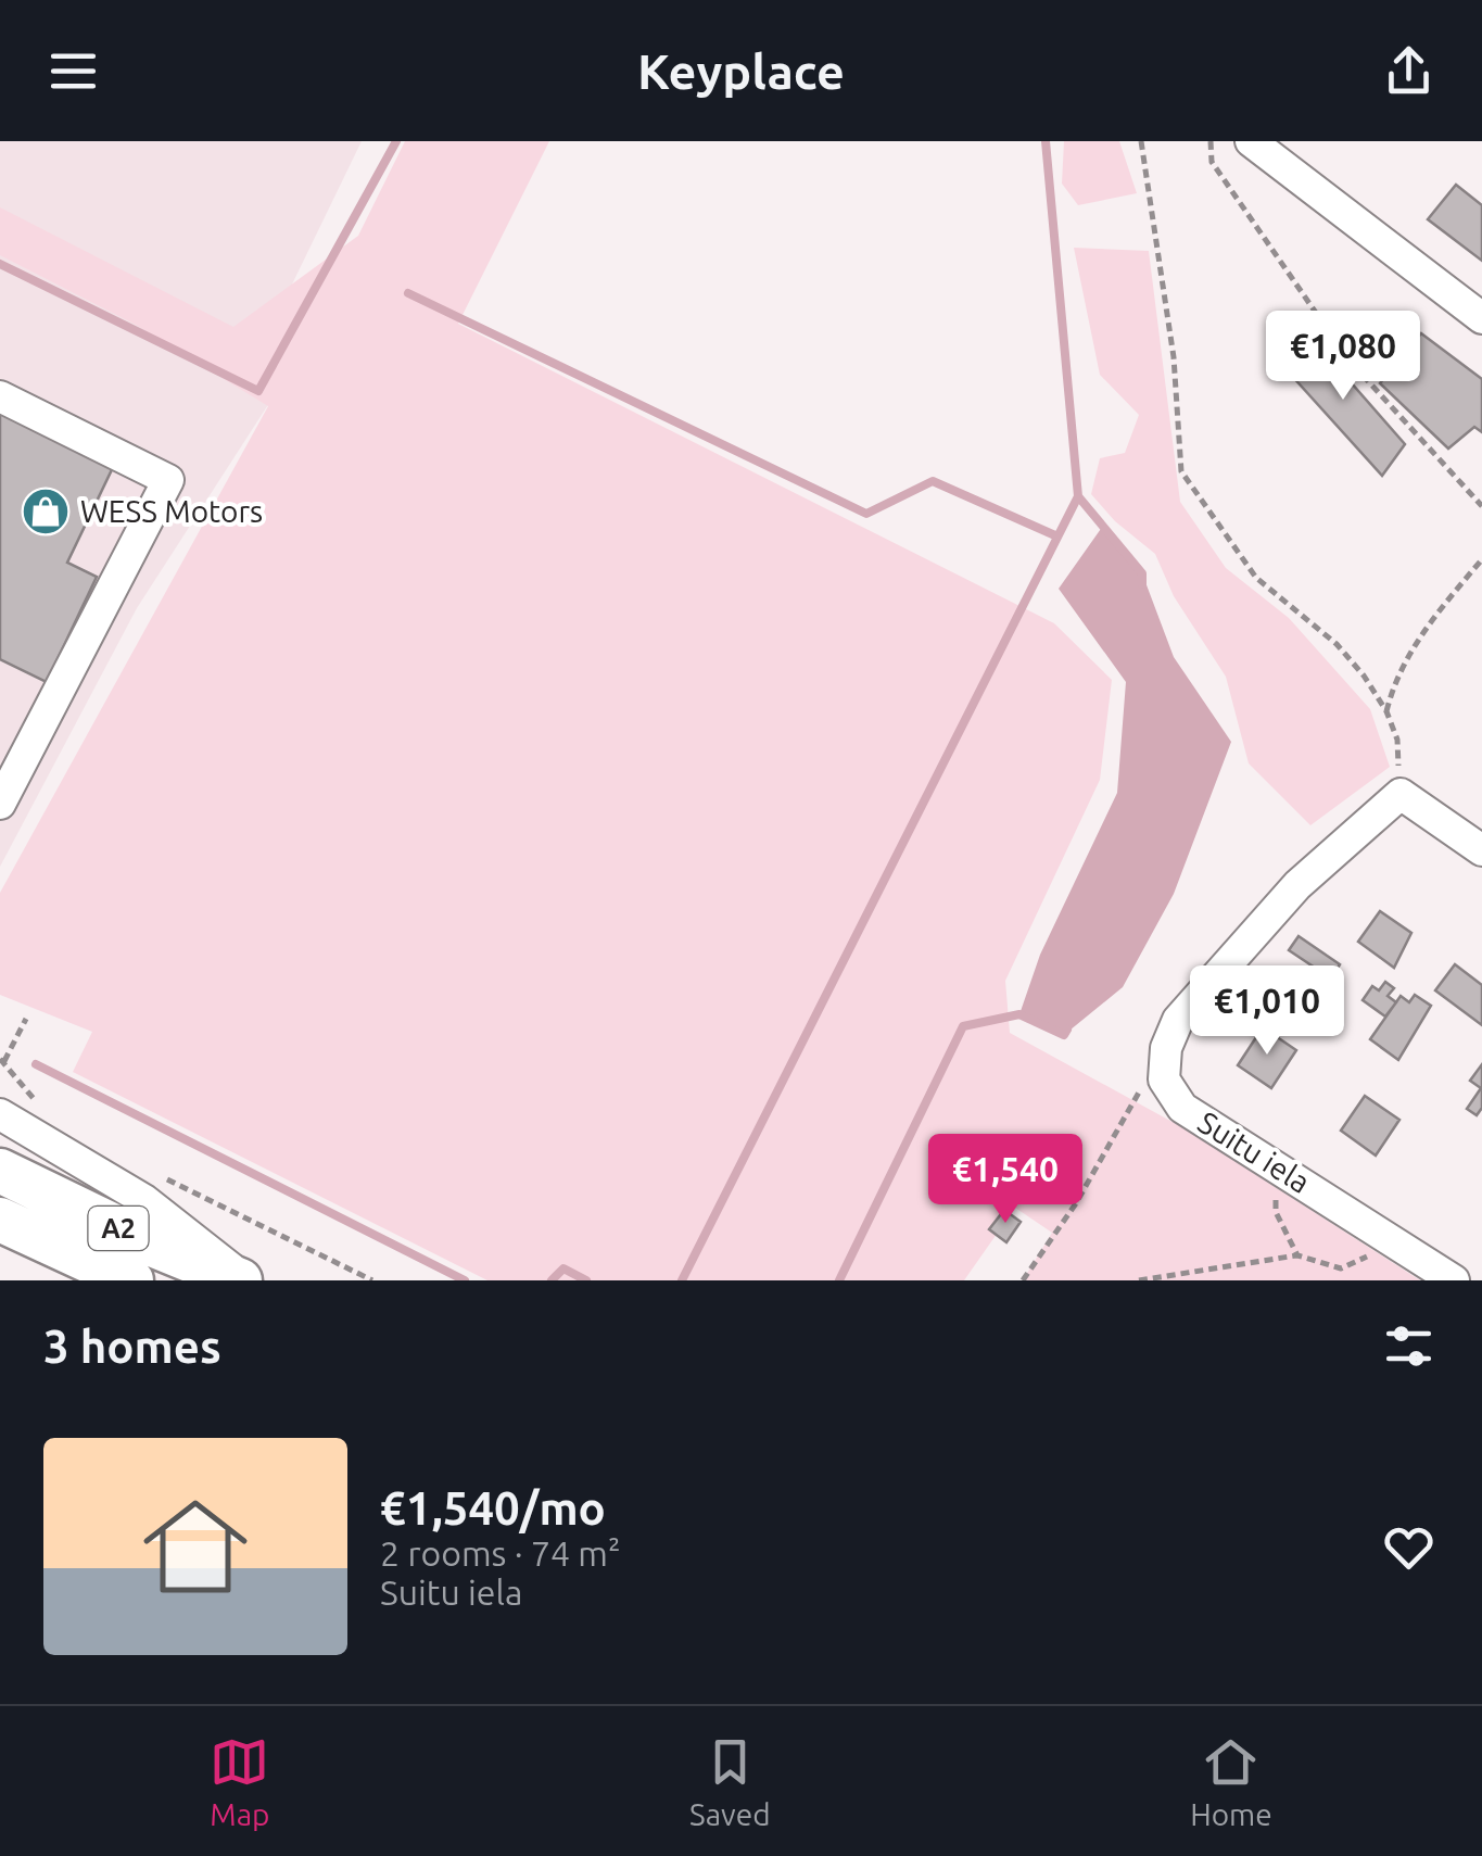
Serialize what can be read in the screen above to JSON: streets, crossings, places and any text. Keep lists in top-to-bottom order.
{
  "streets": {
    "highway": ["A2"],
    "street": ["Suitu iela"]
  },
  "places": {
    "shop": ["WESS Motors"]
  },
  "page": {
    "header": "Keyplace",
    "price": ["€1,080", "€1,010", "€1,540"],
    "heading": "3 homes",
    "list": [
      {
        "name": "€1,540/mo",
        "note": "2 rooms · 74 m² · Suitu iela"
      }
    ],
    "tabs": ["Map", "Saved", "Home"]
  }
}
